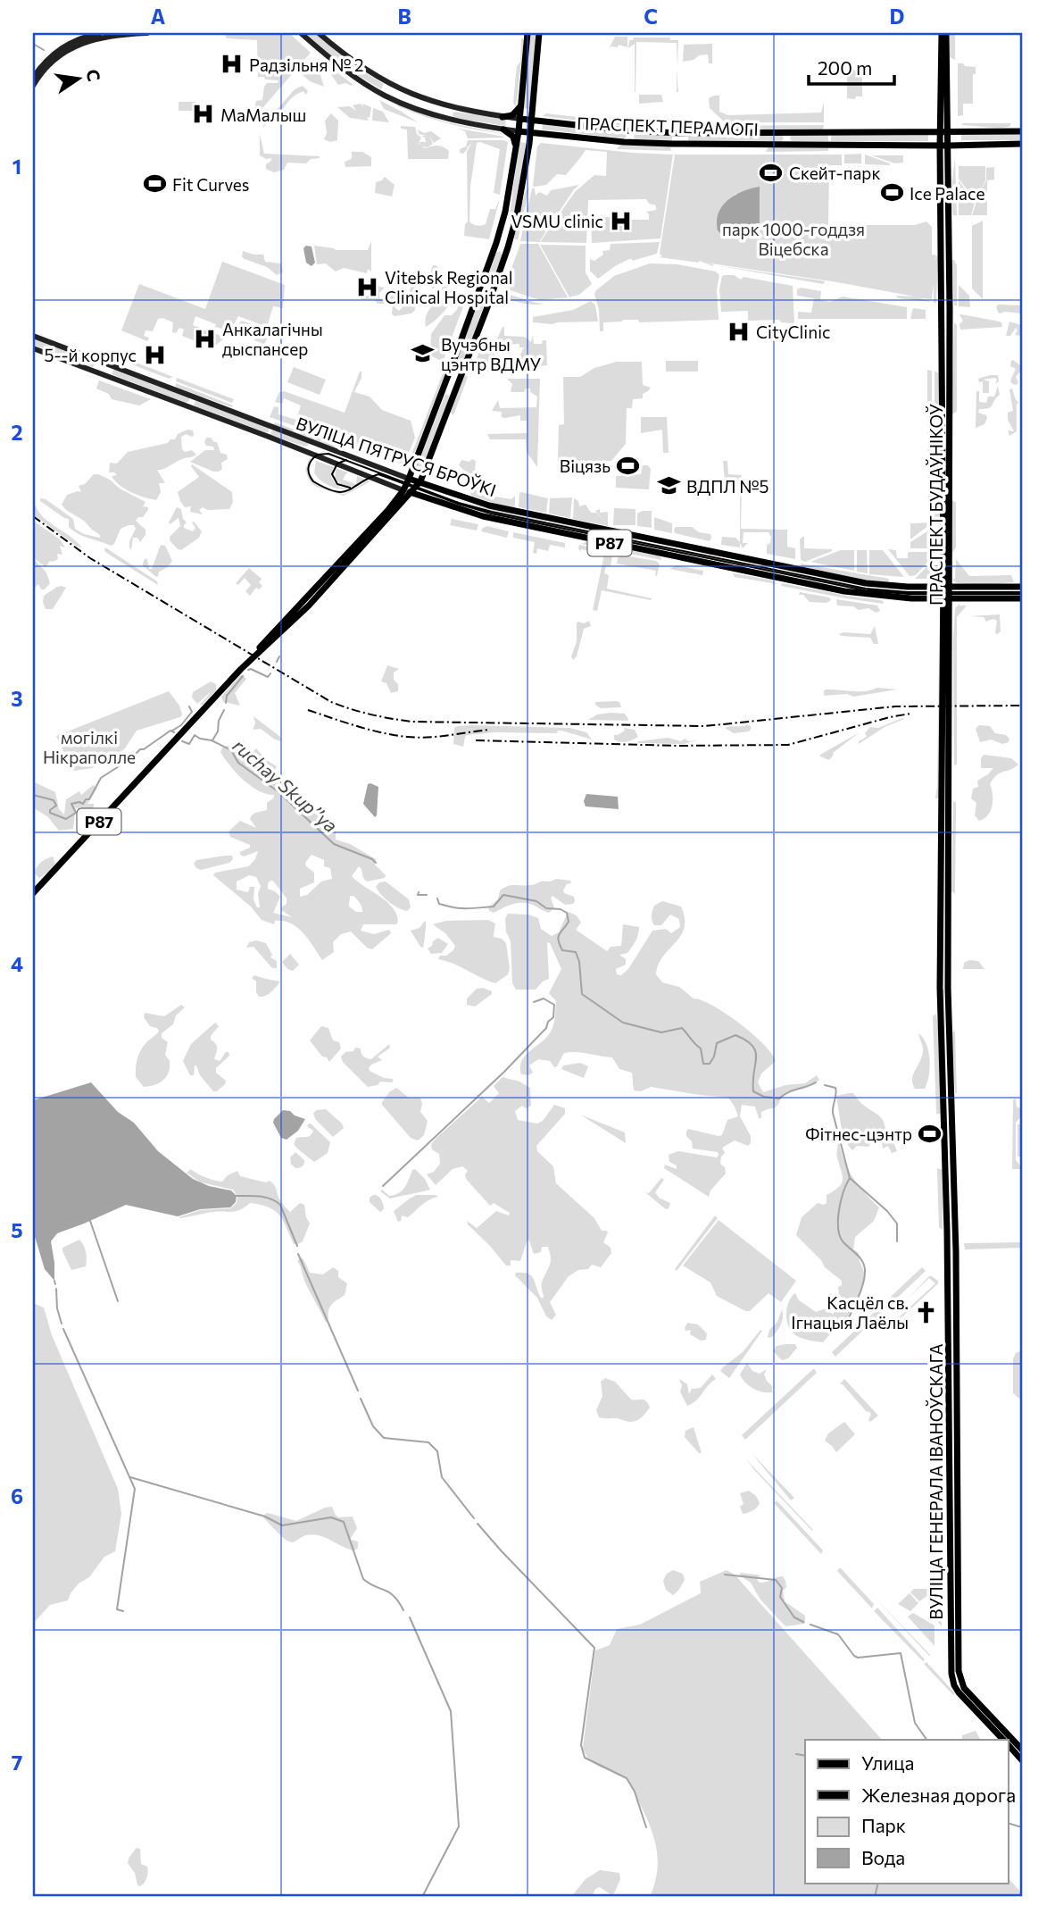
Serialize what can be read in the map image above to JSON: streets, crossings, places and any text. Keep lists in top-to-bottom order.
{
  "streets": {
    "main road": [
      "ПРАСПЕКТ ПЕРАМОГІ",
      "ВУЛІЦА ПЯТРУСЯ БРОЎКІ",
      "ПРАСПЕКТ БУДАЎНІКОЎ",
      "Р87",
      "ВУЛІЦА ГЕНЕРАЛА ІВАНОЎСКАГА"
    ]
  },
  "crossings": [
    ["ПРАСПЕКТ ПЕРАМОГІ", "ПРАСПЕКТ БУДАЎНІКОЎ"],
    ["ВУЛІЦА ПЯТРУСЯ БРОЎКІ", "ПРАСПЕКТ БУДАЎНІКОЎ"],
    ["ВУЛІЦА ПЯТРУСЯ БРОЎКІ", "Р87"],
    ["ПРАСПЕКТ БУДАЎНІКОЎ", "ВУЛІЦА ГЕНЕРАЛА ІВАНОЎСКАГА"]
  ],
  "water": ["ruchay Skup’’ya"],
  "parks": ["парк 1000-годдзя Віцебска", "могілкі Нікраполле"],
  "places": {
    "hospital": [
      "Радзільня № 2",
      "МаМалыш",
      "VSMU clinic",
      "Vitebsk Regional Clinical Hospital",
      "CityClinic",
      "Анкалагічны дыспансер",
      "5--й корпус"
    ],
    "sports": [
      "Скейт-парк",
      "Fit Curves",
      "Ice Palace",
      "Віцязь",
      "Фітнес-цэнтр"
    ],
    "school or university": ["Вучэбны цэнтр ВДМУ", "ВДПЛ №5"],
    "church": ["Касцёл св. Ігнацыя Лаёлы"]
  },
  "legend": [
    "Улица",
    "Железная дорога",
    "Парк",
    "Вода"
  ],
  "scale_bar": "200 m",
  "north": "right",
  "grid": {
    "columns": [
      "A",
      "B",
      "C",
      "D"
    ],
    "rows": [
      "1",
      "2",
      "3",
      "4",
      "5",
      "6",
      "7"
    ]
  }
}
